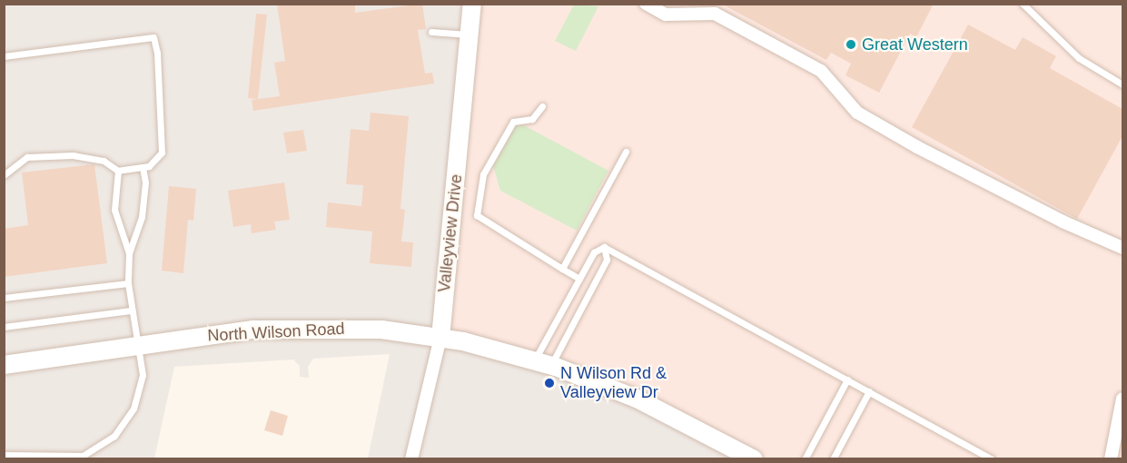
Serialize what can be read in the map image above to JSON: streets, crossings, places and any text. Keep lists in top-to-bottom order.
{
  "streets": {
    "main road": ["Valleyview Drive", "North Wilson Road"]
  },
  "crossings": [
    ["Valleyview Drive", "North Wilson Road"]
  ],
  "places": ["Great Western", "N Wilson Rd & Valleyview Dr"]
}
